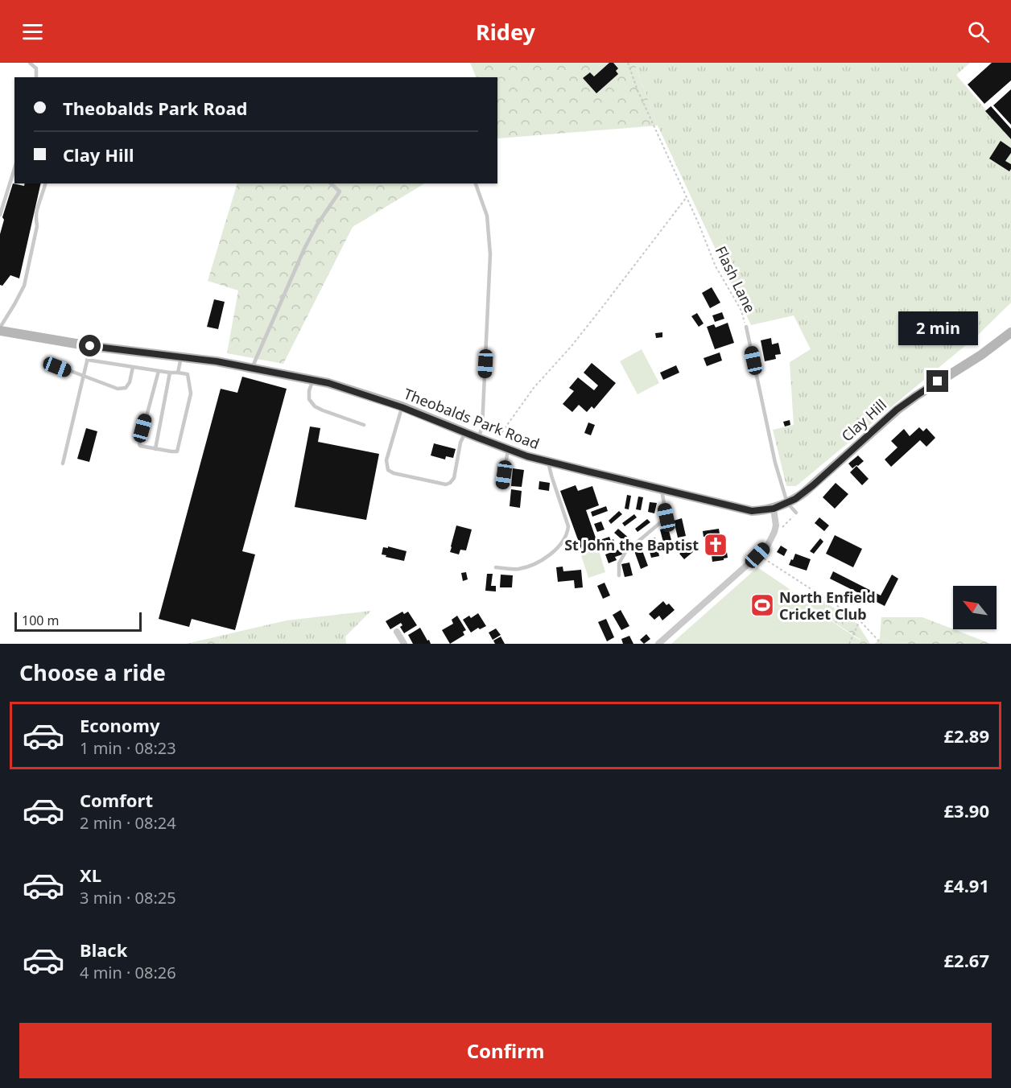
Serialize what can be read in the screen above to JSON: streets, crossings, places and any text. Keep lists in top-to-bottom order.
{
  "streets": {
    "street": ["Theobalds Park Road", "Clay Hill"],
    "lane": ["Flash Lane"]
  },
  "crossings": [
    ["Flash Lane", "Clay Hill"],
    ["Theobalds Park Road", "Clay Hill"]
  ],
  "places": {
    "church": ["St John the Baptist"],
    "sports": ["North Enfield Cricket Club"]
  },
  "scale_bar": "100 m",
  "north": "top left",
  "page": {
    "header": "Ridey",
    "banner": ["Theobalds Park Road", "Clay Hill"],
    "bubble": "2 min",
    "scale": "100 m",
    "heading": "Choose a ride",
    "list": [
      {
        "name": "Economy",
        "note": "1 min · 08:23",
        "value": "£2.89"
      },
      {
        "name": "Comfort",
        "note": "2 min · 08:24",
        "value": "£3.90"
      },
      {
        "name": "XL",
        "note": "3 min · 08:25",
        "value": "£4.91"
      },
      {
        "name": "Black",
        "note": "4 min · 08:26",
        "value": "£2.67"
      }
    ],
    "buttons": "Confirm"
  }
}
